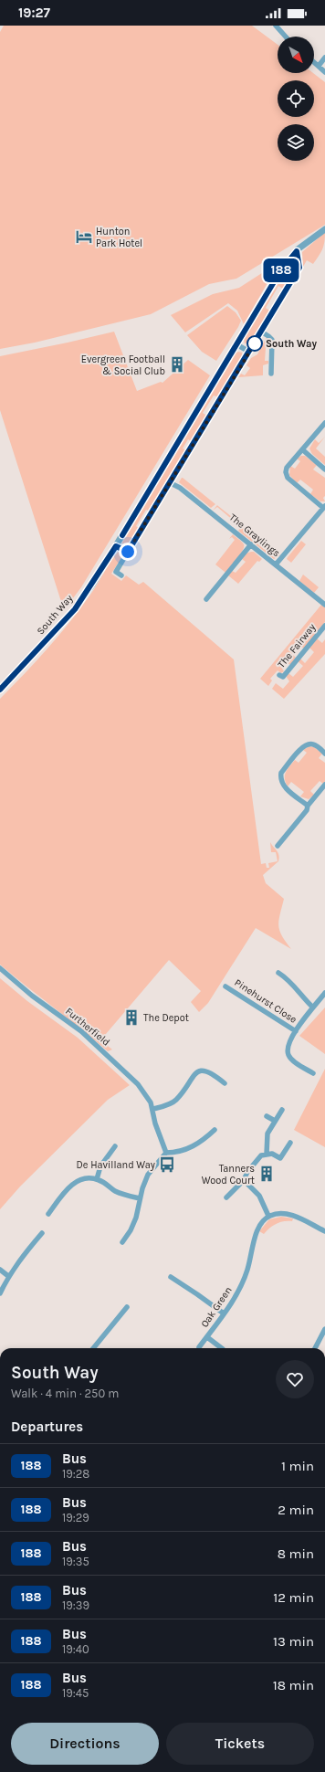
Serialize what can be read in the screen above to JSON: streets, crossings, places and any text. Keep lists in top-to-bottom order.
{
  "streets": {
    "street": [
      "The Graylings",
      "South Way",
      "The Fairway",
      "Pinehurst Close",
      "Furtherfield",
      "Oak Green"
    ]
  },
  "places": {
    "hotel": ["Hunton Park Hotel"],
    "other": ["South Way"],
    "building": ["Evergreen Football & Social Club", "The Depot", "Tanners Wood Court"],
    "bus stop": ["De Havilland Way"]
  },
  "lines": ["bus line 188"],
  "north": "bottom right",
  "page": {
    "status": "19:27",
    "on_map": "188",
    "heading": [
      ["South Way", "Walk · 4 min · 250 m"],
      "Departures"
    ],
    "list": [
      {
        "mark": "188",
        "name": "Bus",
        "note": "19:28",
        "value": "1 min"
      },
      {
        "mark": "188",
        "name": "Bus",
        "note": "19:29",
        "value": "2 min"
      },
      {
        "mark": "188",
        "name": "Bus",
        "note": "19:35",
        "value": "8 min"
      },
      {
        "mark": "188",
        "name": "Bus",
        "note": "19:39",
        "value": "12 min"
      },
      {
        "mark": "188",
        "name": "Bus",
        "note": "19:40",
        "value": "13 min"
      },
      {
        "mark": "188",
        "name": "Bus",
        "note": "19:45",
        "value": "18 min"
      }
    ],
    "buttons": ["Directions", "Tickets"]
  }
}
